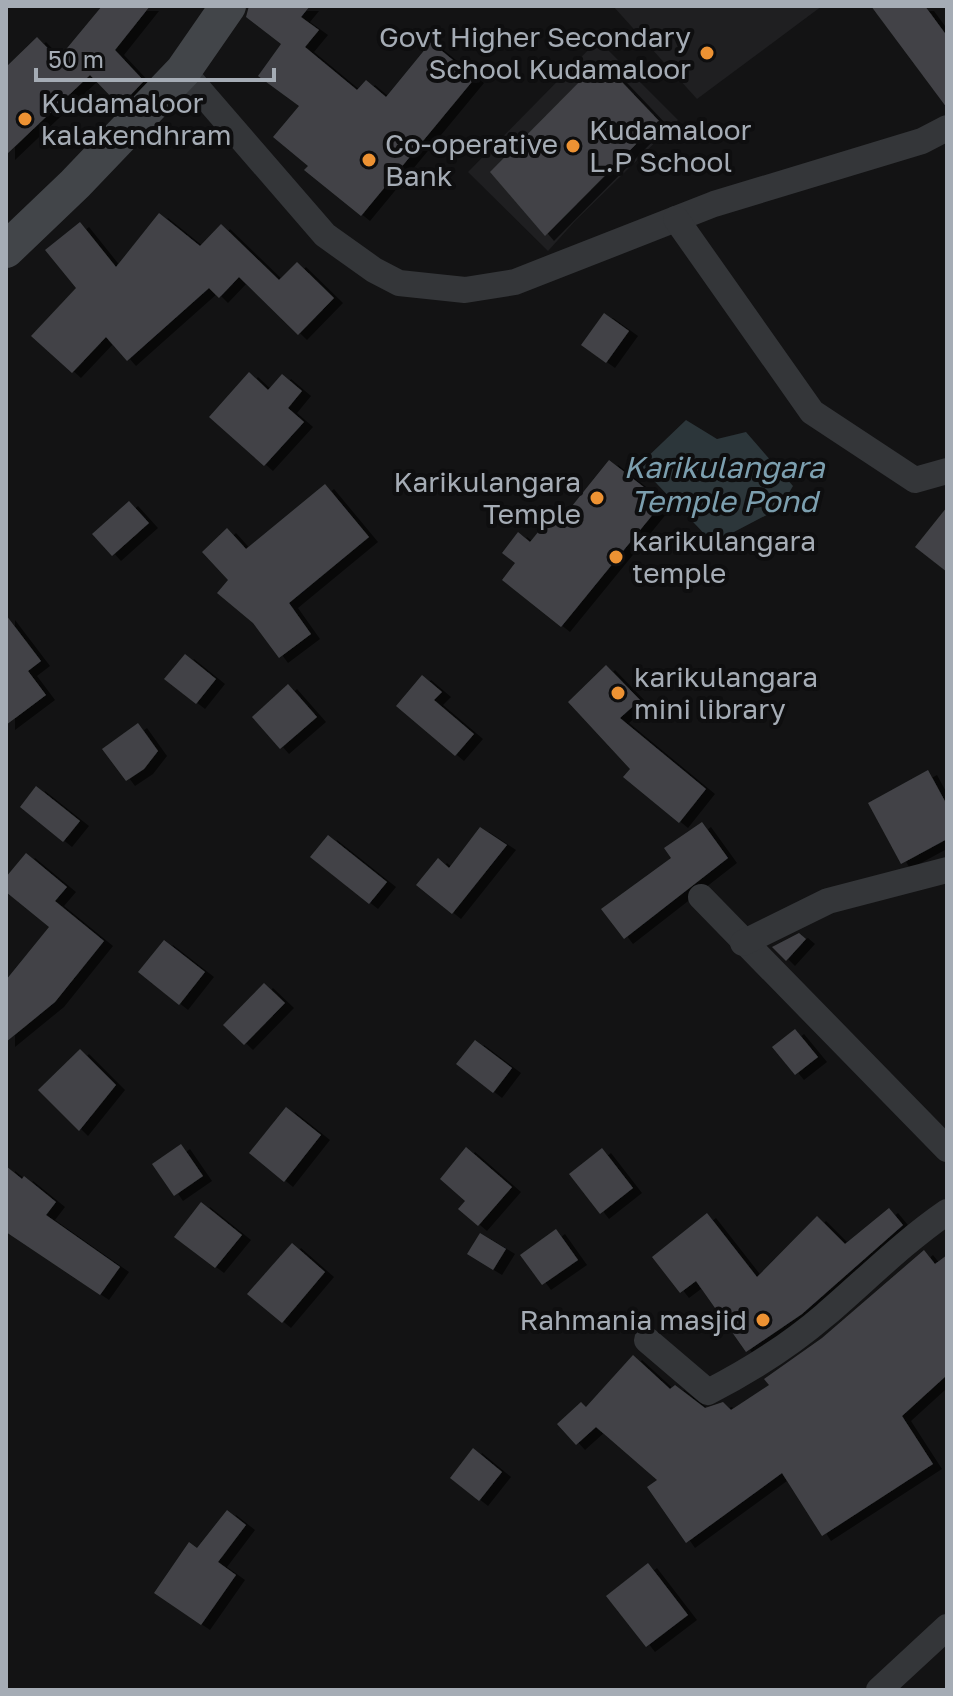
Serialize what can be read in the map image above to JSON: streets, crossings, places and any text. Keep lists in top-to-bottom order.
{
  "water": ["Karikulangara Temple Pond"],
  "places": [
    "Govt Higher Secondary School Kudamaloor",
    "Kudamaloor kalakendhram",
    "Kudamaloor L.P School",
    "Co-operative Bank",
    "Karikulangara Temple",
    "karikulangara temple",
    "karikulangara mini library",
    "Rahmania masjid"
  ],
  "scale_bar": "50 m"
}
